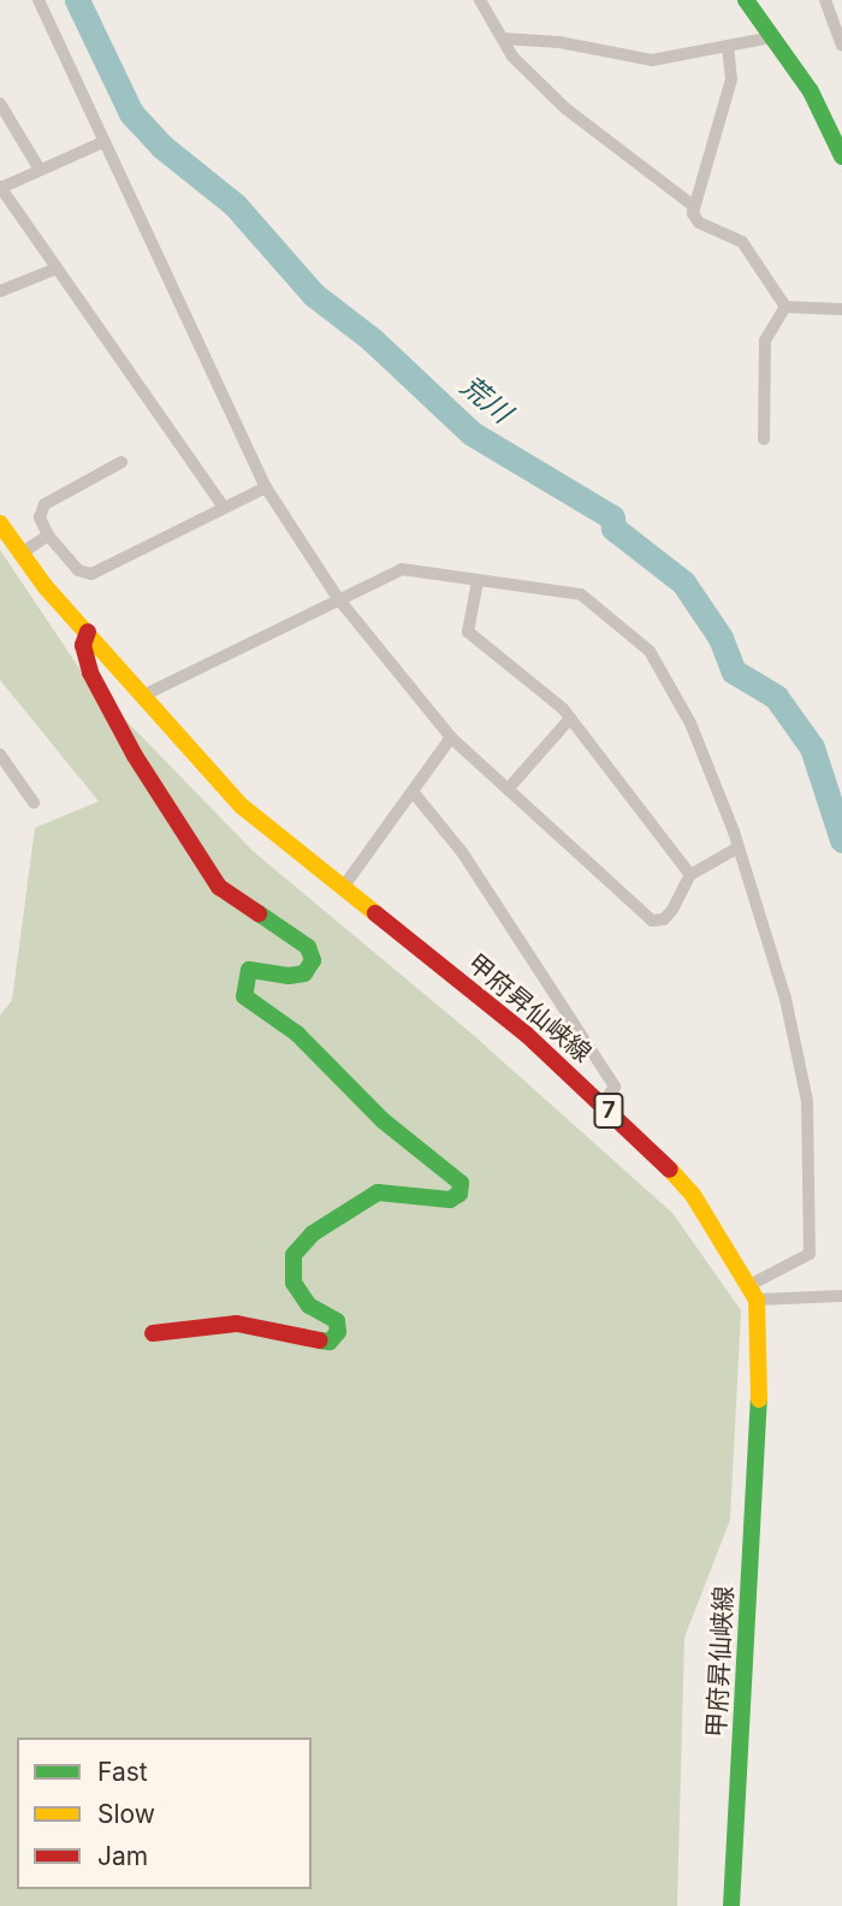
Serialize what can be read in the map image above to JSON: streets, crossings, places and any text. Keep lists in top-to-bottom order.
{
  "streets": {
    "main road": ["甲府昇仙峡線", "7"]
  },
  "water": ["荒川"],
  "legend": ["Fast", "Slow", "Jam"]
}
